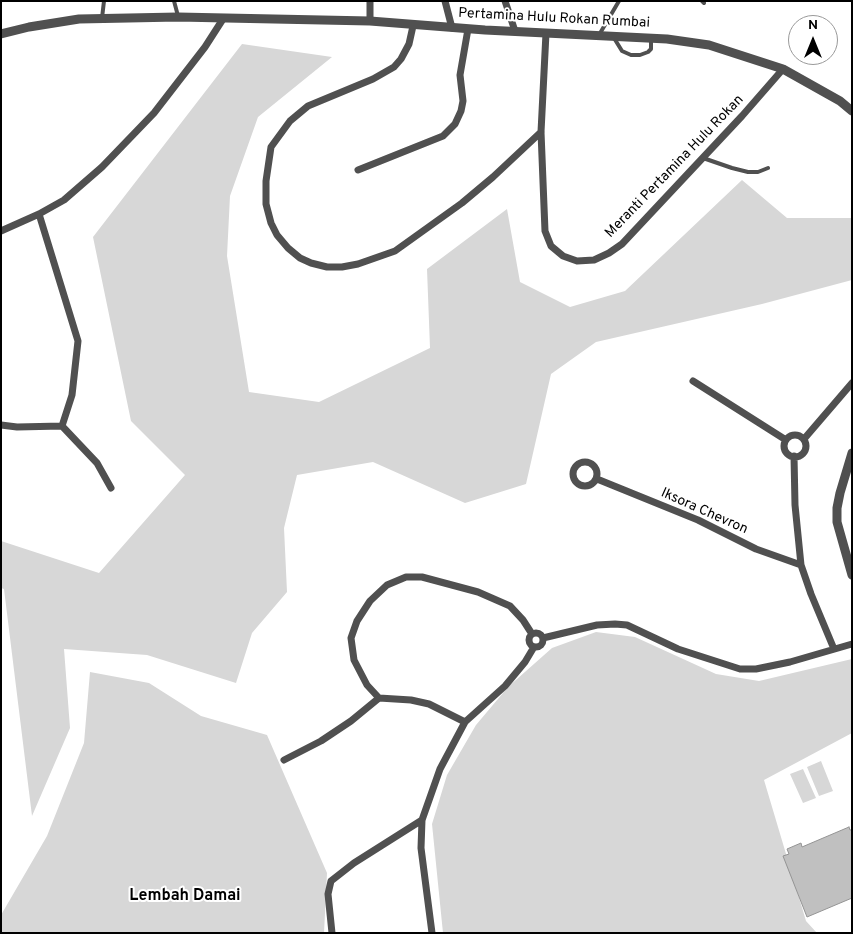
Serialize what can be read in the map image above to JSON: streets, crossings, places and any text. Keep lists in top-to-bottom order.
{
  "streets": {
    "street": ["Pertamina Hulu Rokan Rumbai", "Meranti Pertamina Hulu Rokan", "Iksora Chevron"]
  },
  "crossings": [
    ["Pertamina Hulu Rokan Rumbai", "Meranti Pertamina Hulu Rokan"]
  ],
  "districts": ["Lembah Damai"],
  "north": "top"
}
